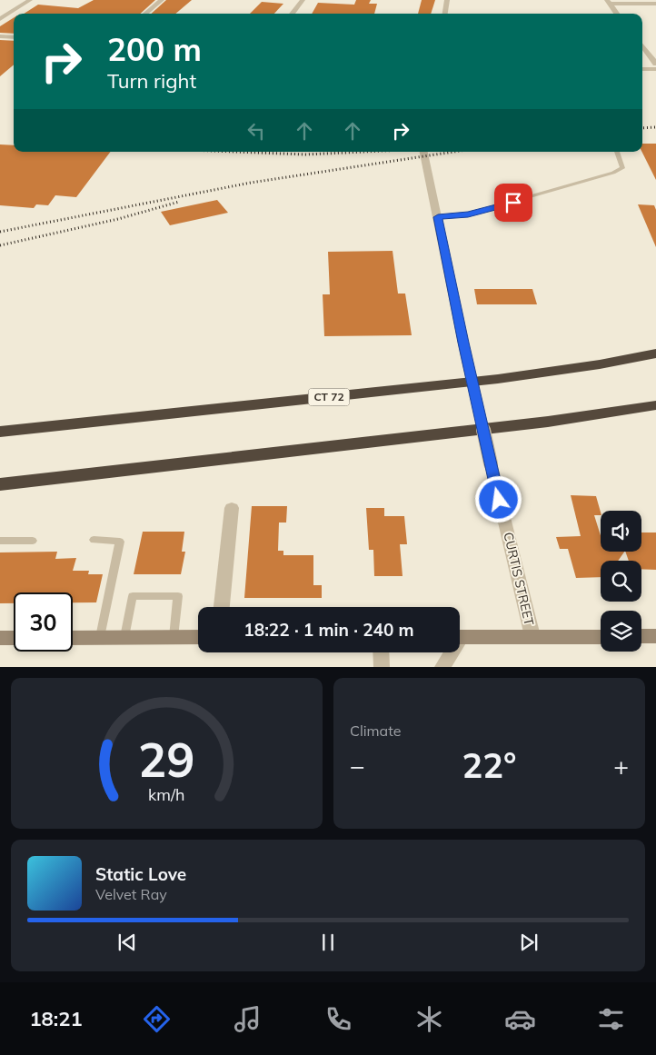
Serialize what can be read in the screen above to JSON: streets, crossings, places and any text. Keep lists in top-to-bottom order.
{
  "streets": {
    "highway": ["CT 72"],
    "street": ["CURTIS STREET"]
  },
  "page": {
    "turn": ["200 m", "Turn right"],
    "limit": "30",
    "trip": "18:22 · 1 min · 240 m",
    "tile": "Climate",
    "heat": ["−", "22°", "+"],
    "song": ["Static Love", "Velvet Ray"],
    "tabs": "18:21",
    "gauge": ["29", "km/h"]
  }
}
